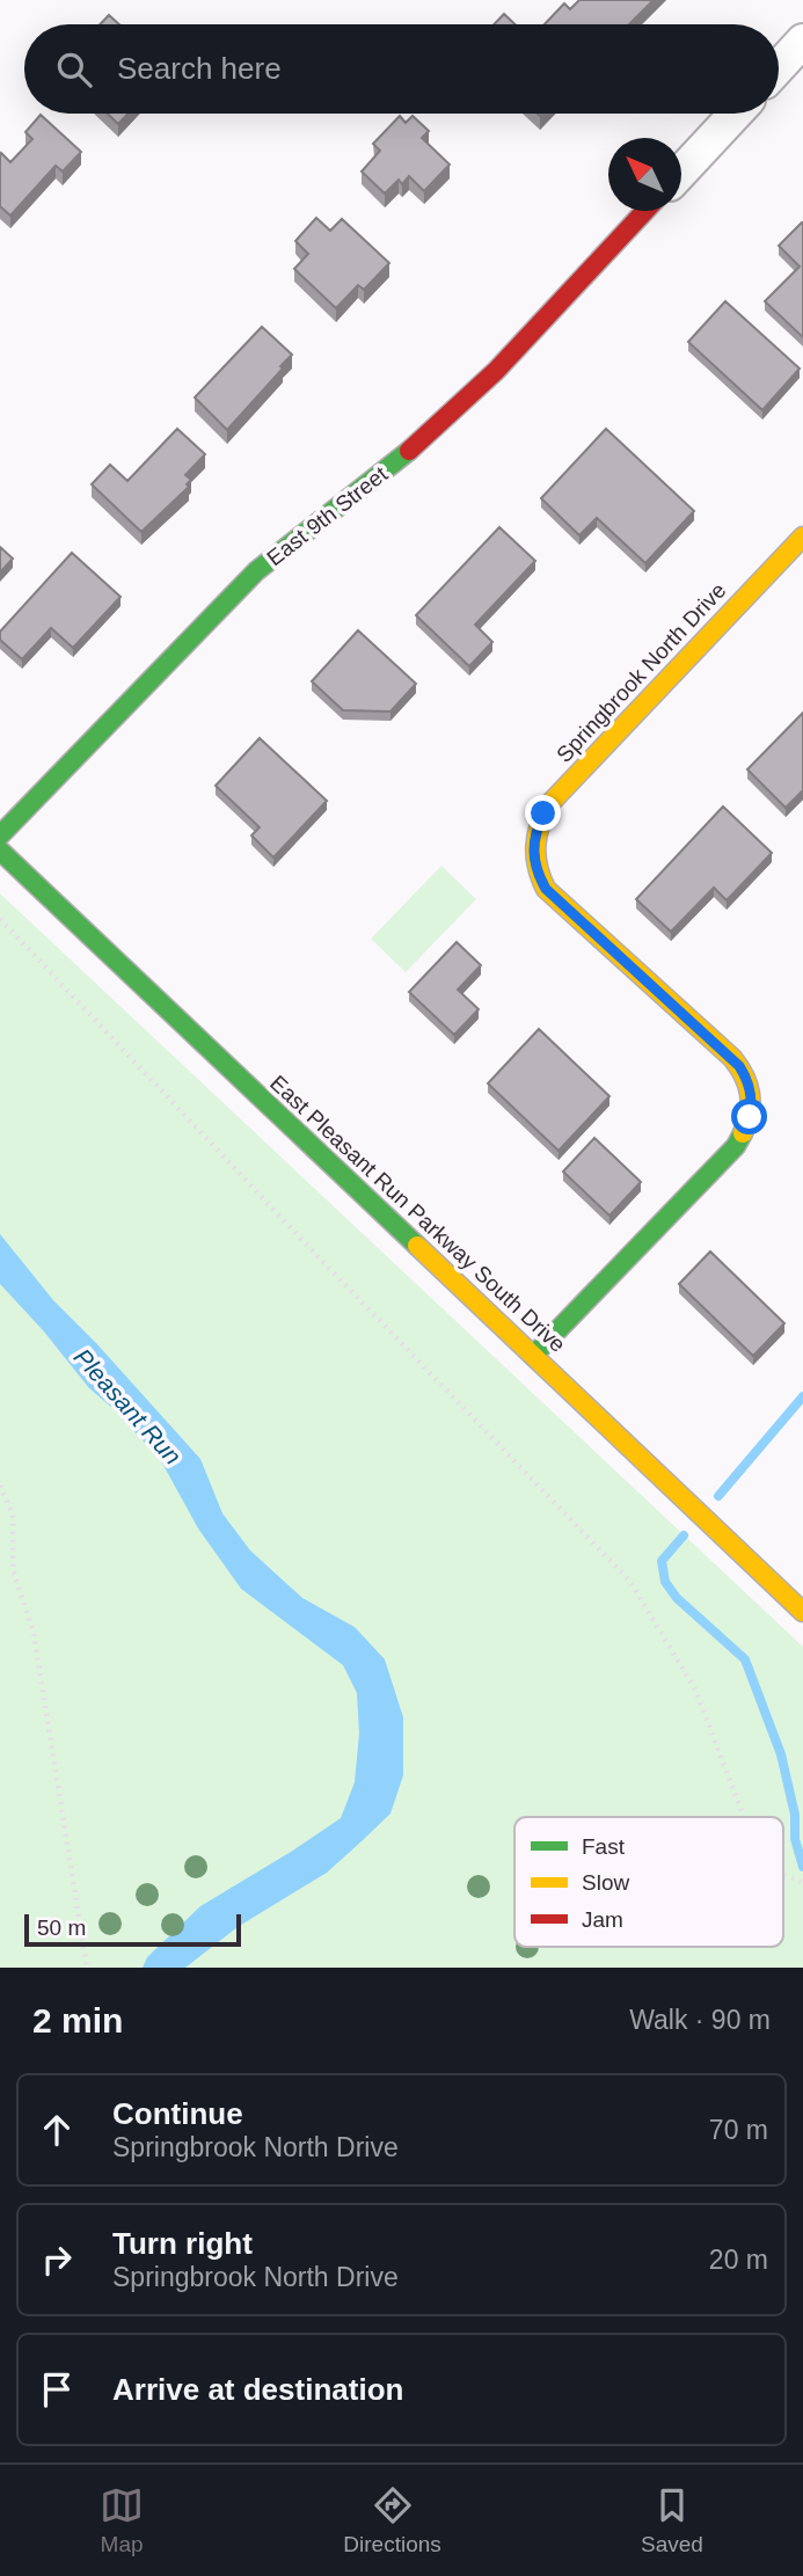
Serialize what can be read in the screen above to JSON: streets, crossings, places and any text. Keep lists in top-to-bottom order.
{
  "streets": {
    "street": ["East 9th Street", "Springbrook North Drive", "East Pleasant Run Parkway South Drive"]
  },
  "crossings": [
    ["Springbrook North Drive", "East Pleasant Run Parkway South Drive"]
  ],
  "water": ["Pleasant Run"],
  "legend": ["Fast", "Slow", "Jam"],
  "scale_bar": "50 m",
  "north": "top left",
  "page": {
    "search": "Search here",
    "scale": "50 m",
    "heading": ["2 min", "Walk · 90 m"],
    "list": [
      ["Continue", "Springbrook North Drive", "70 m"],
      ["Turn right", "Springbrook North Drive", "20 m"],
      "Arrive at destination"
    ],
    "nav": ["Map", "Directions", "Saved"]
  }
}
